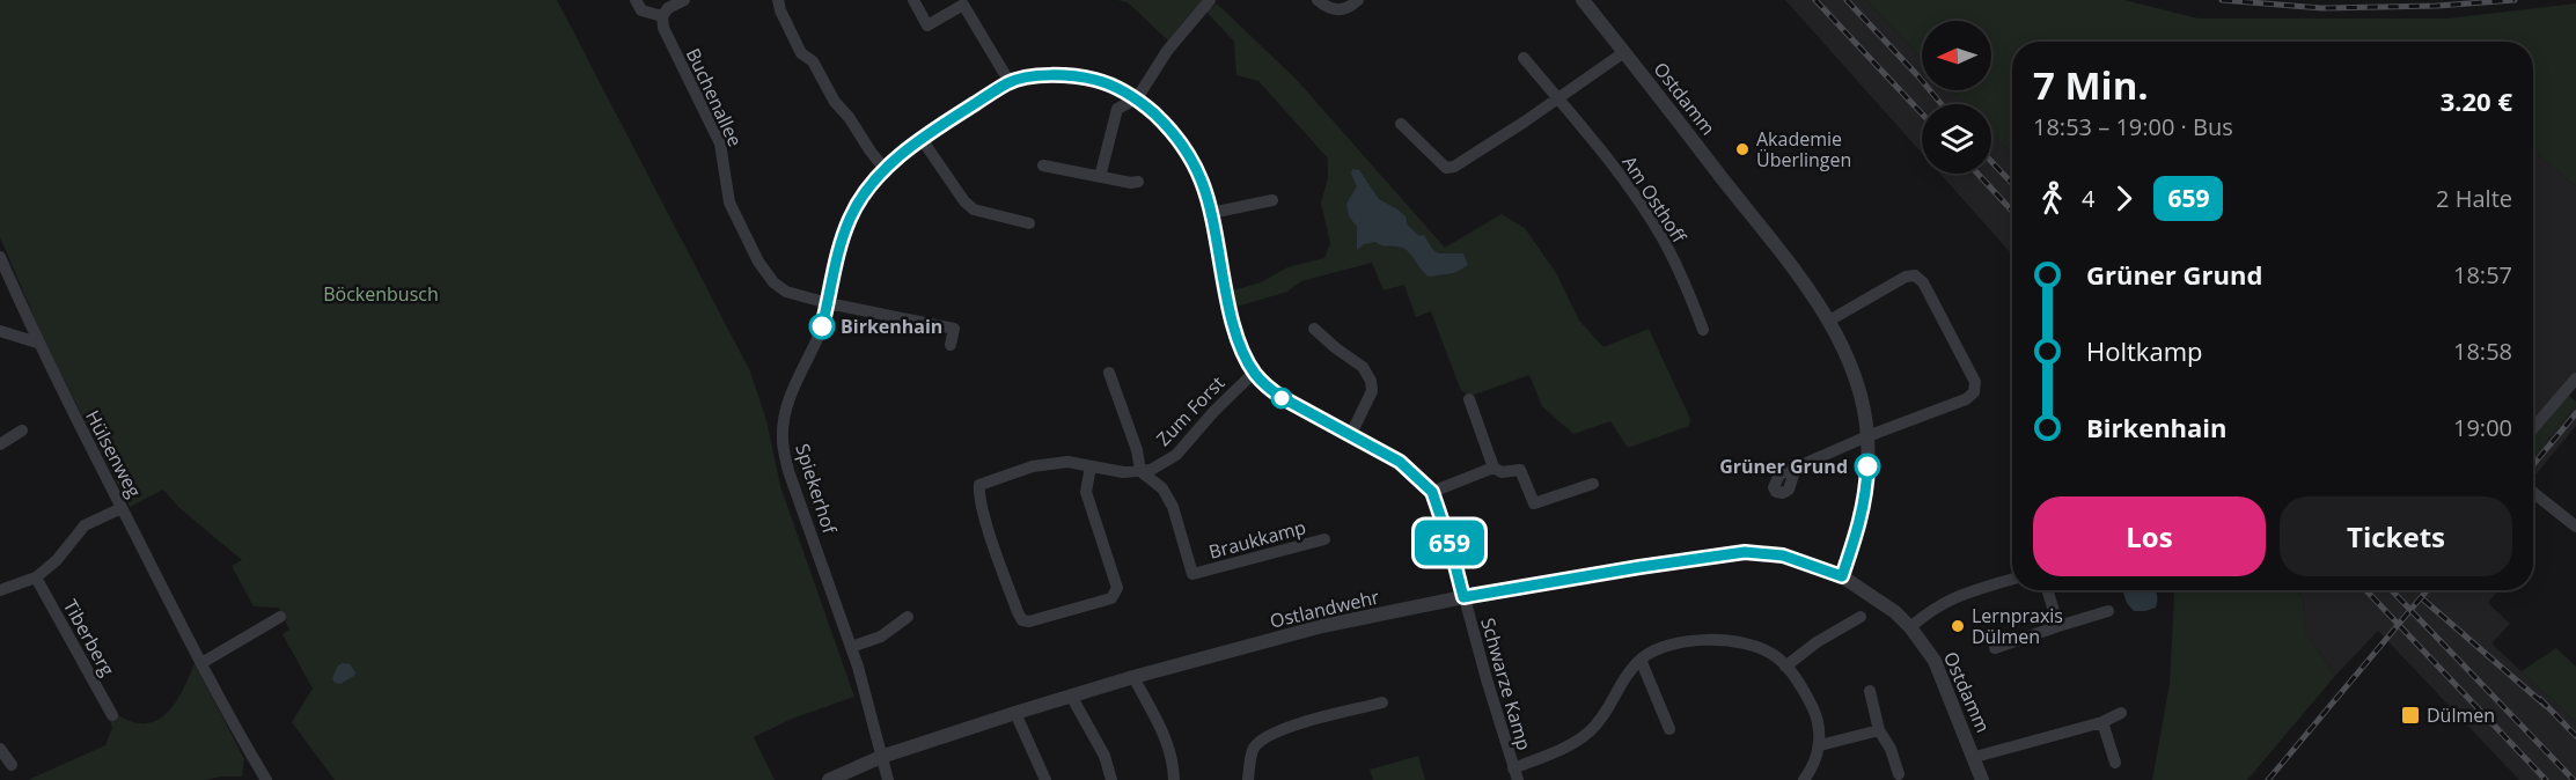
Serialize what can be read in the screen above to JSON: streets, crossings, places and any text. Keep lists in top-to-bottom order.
{
  "streets": {
    "street": [
      "Buchenallee",
      "Ostdamm",
      "Am Osthoff",
      "Zum Forst",
      "Hülsenweg",
      "Spiekerhof",
      "Braukkamp",
      "Ostlandwehr",
      "Tiberberg",
      "Schwarze Kamp"
    ]
  },
  "crossings": [
    ["Buchenallee", "Spiekerhof"],
    ["Ostdamm", "Ostlandwehr"],
    ["Zum Forst", "Spiekerhof"],
    ["Zum Forst", "Braukkamp"],
    ["Spiekerhof", "Ostlandwehr"],
    ["Spiekerhof", "Schwarze Kamp"],
    ["Ostlandwehr", "Schwarze Kamp"]
  ],
  "parks": ["Böckenbusch"],
  "places": {
    "other": [
      "Akademie Überlingen",
      "Birkenhain",
      "Grüner Grund",
      "Lernpraxis Dülmen"
    ],
    "transit": ["Dülmen"]
  },
  "lines": ["bus line 659"],
  "north": "left",
  "page": {
    "on_map": "659",
    "heading": ["7 Min.", "18:53 – 19:00 · Bus", "3.20 €"],
    "legs": ["4", "659", "2 Halte"],
    "list": [
      {
        "name": "Grüner Grund",
        "value": "18:57"
      },
      {
        "name": "Holtkamp",
        "value": "18:58"
      },
      {
        "name": "Birkenhain",
        "value": "19:00"
      }
    ],
    "buttons": ["Los", "Tickets"]
  }
}
